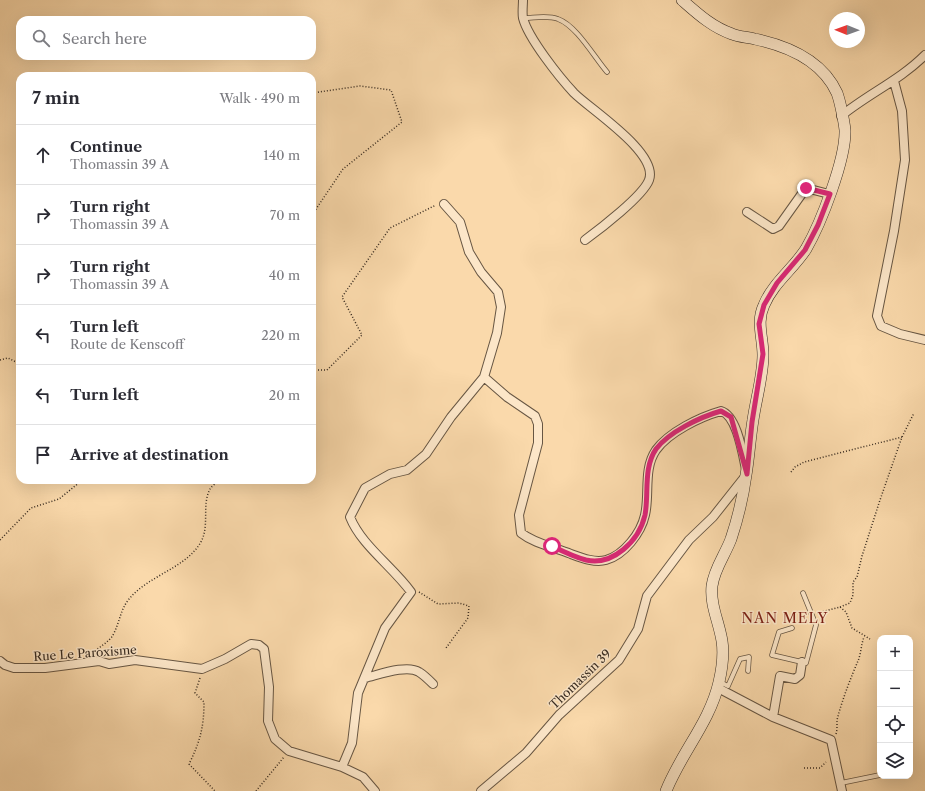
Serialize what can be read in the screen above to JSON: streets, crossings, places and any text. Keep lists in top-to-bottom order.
{
  "streets": {
    "street": ["Rue Le Paroxisme", "Thomassin 39"]
  },
  "districts": ["NAN MELY"],
  "north": "left",
  "page": {
    "search": "Search here",
    "heading": ["7 min", "Walk · 490 m"],
    "list": [
      ["Continue", "Thomassin 39 A", "140 m"],
      ["Turn right", "Thomassin 39 A", "70 m"],
      ["Turn right", "Thomassin 39 A", "40 m"],
      ["Turn left", "Route de Kenscoff", "220 m"],
      ["Turn left", "20 m"],
      "Arrive at destination"
    ],
    "map_buttons": ["+", "−"]
  }
}
